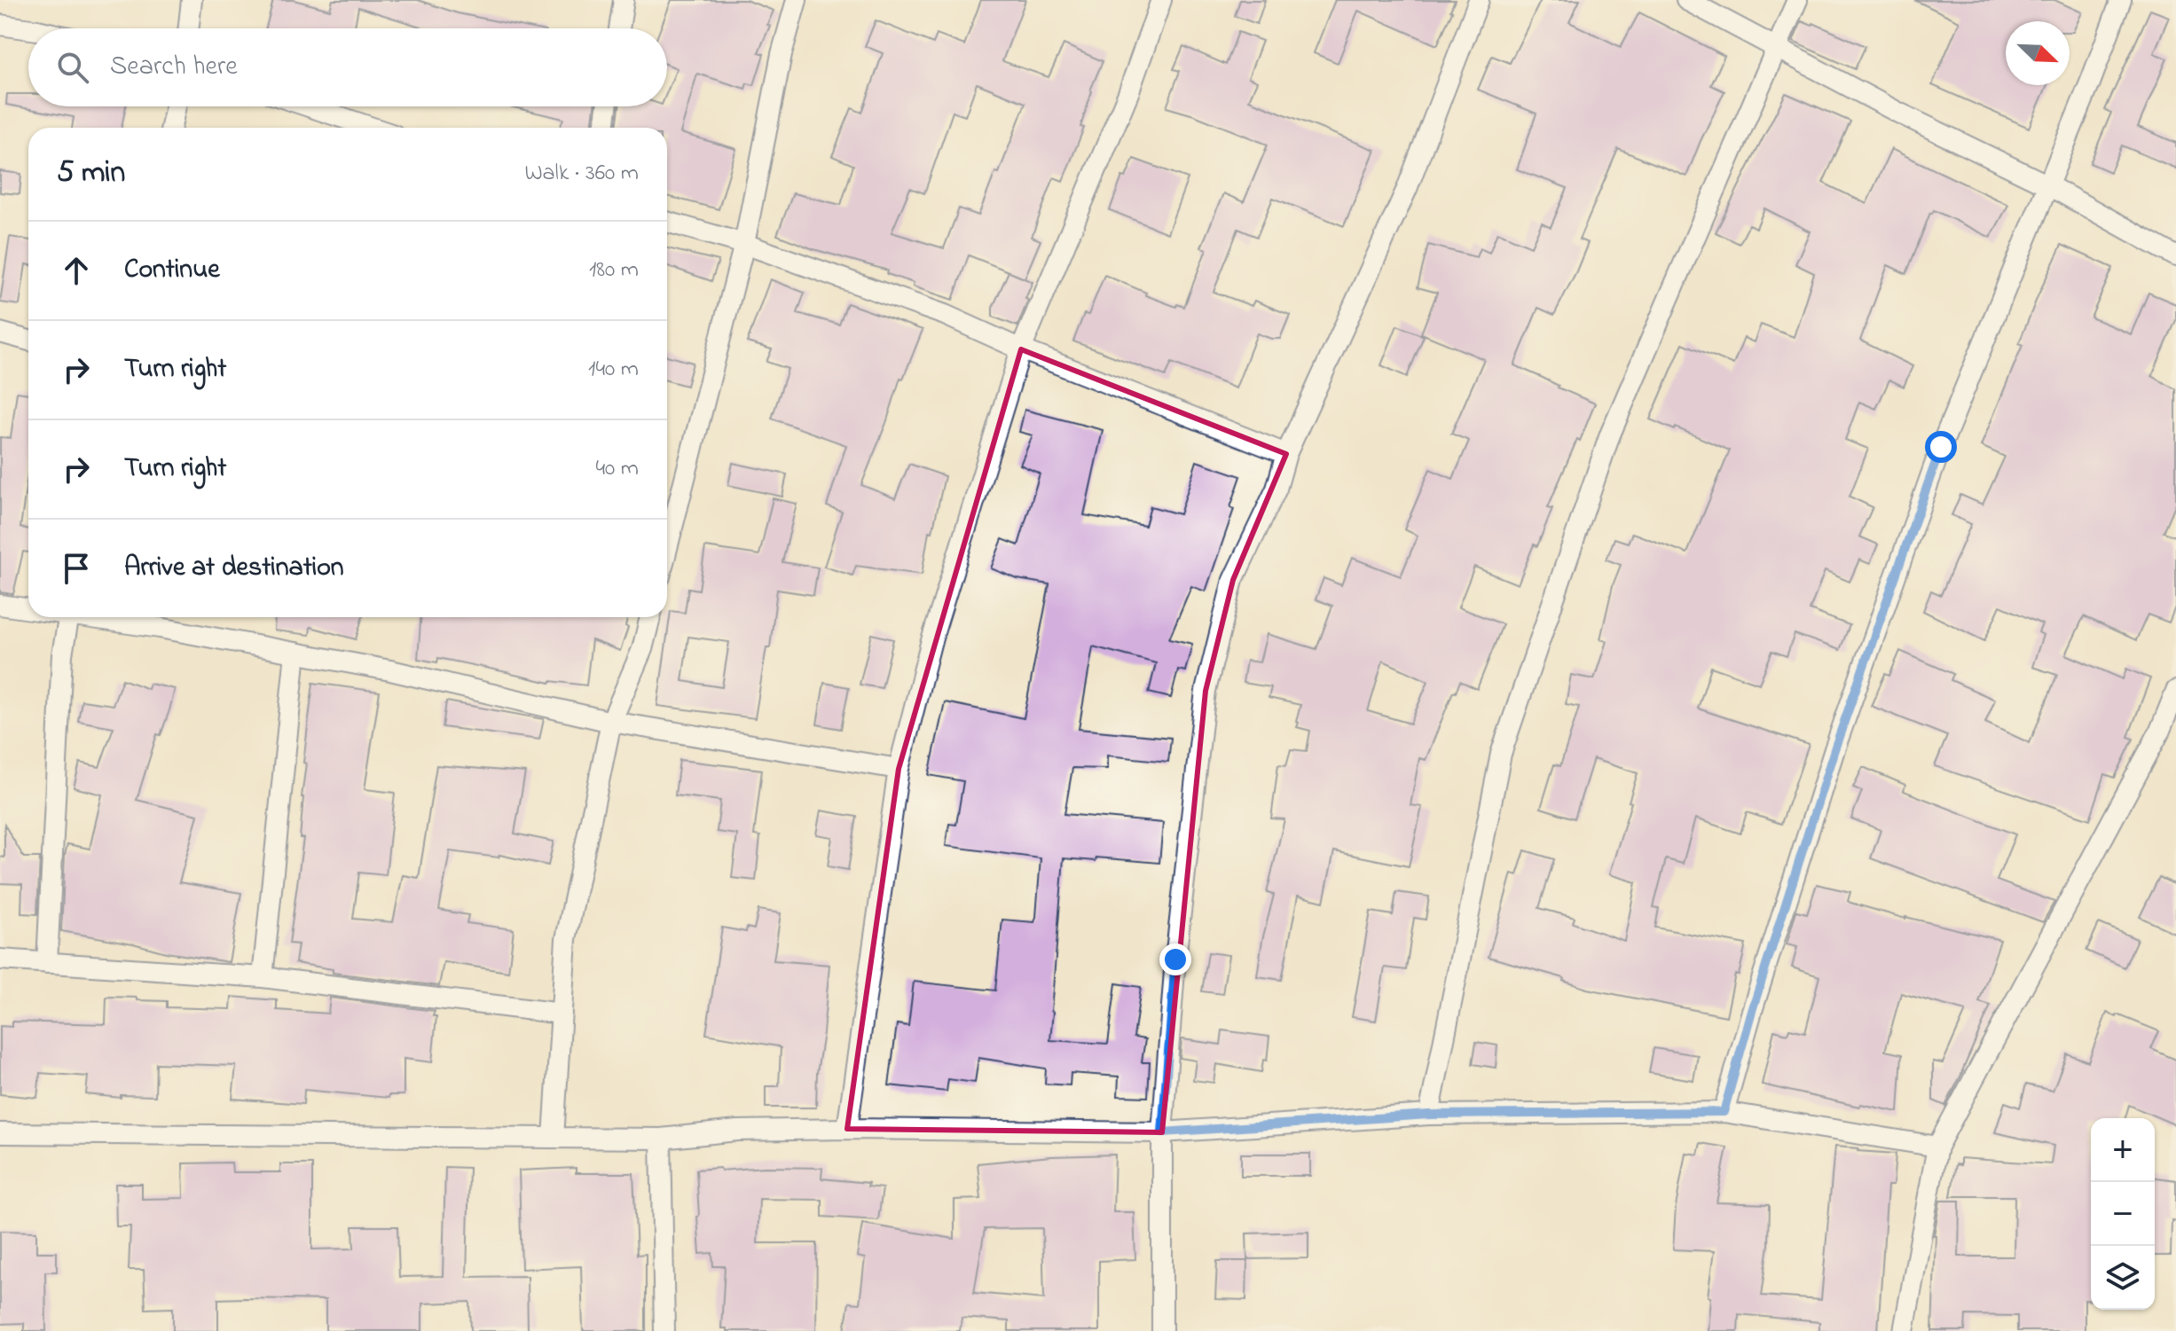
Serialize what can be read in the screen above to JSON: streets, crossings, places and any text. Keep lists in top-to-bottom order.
{
  "north": "bottom right",
  "page": {
    "search": "Search here",
    "heading": ["5 min", "Walk · 360 m"],
    "list": [
      ["Continue", "180 m"],
      ["Turn right", "140 m"],
      ["Turn right", "40 m"],
      "Arrive at destination"
    ],
    "map_buttons": ["+", "−"]
  }
}
